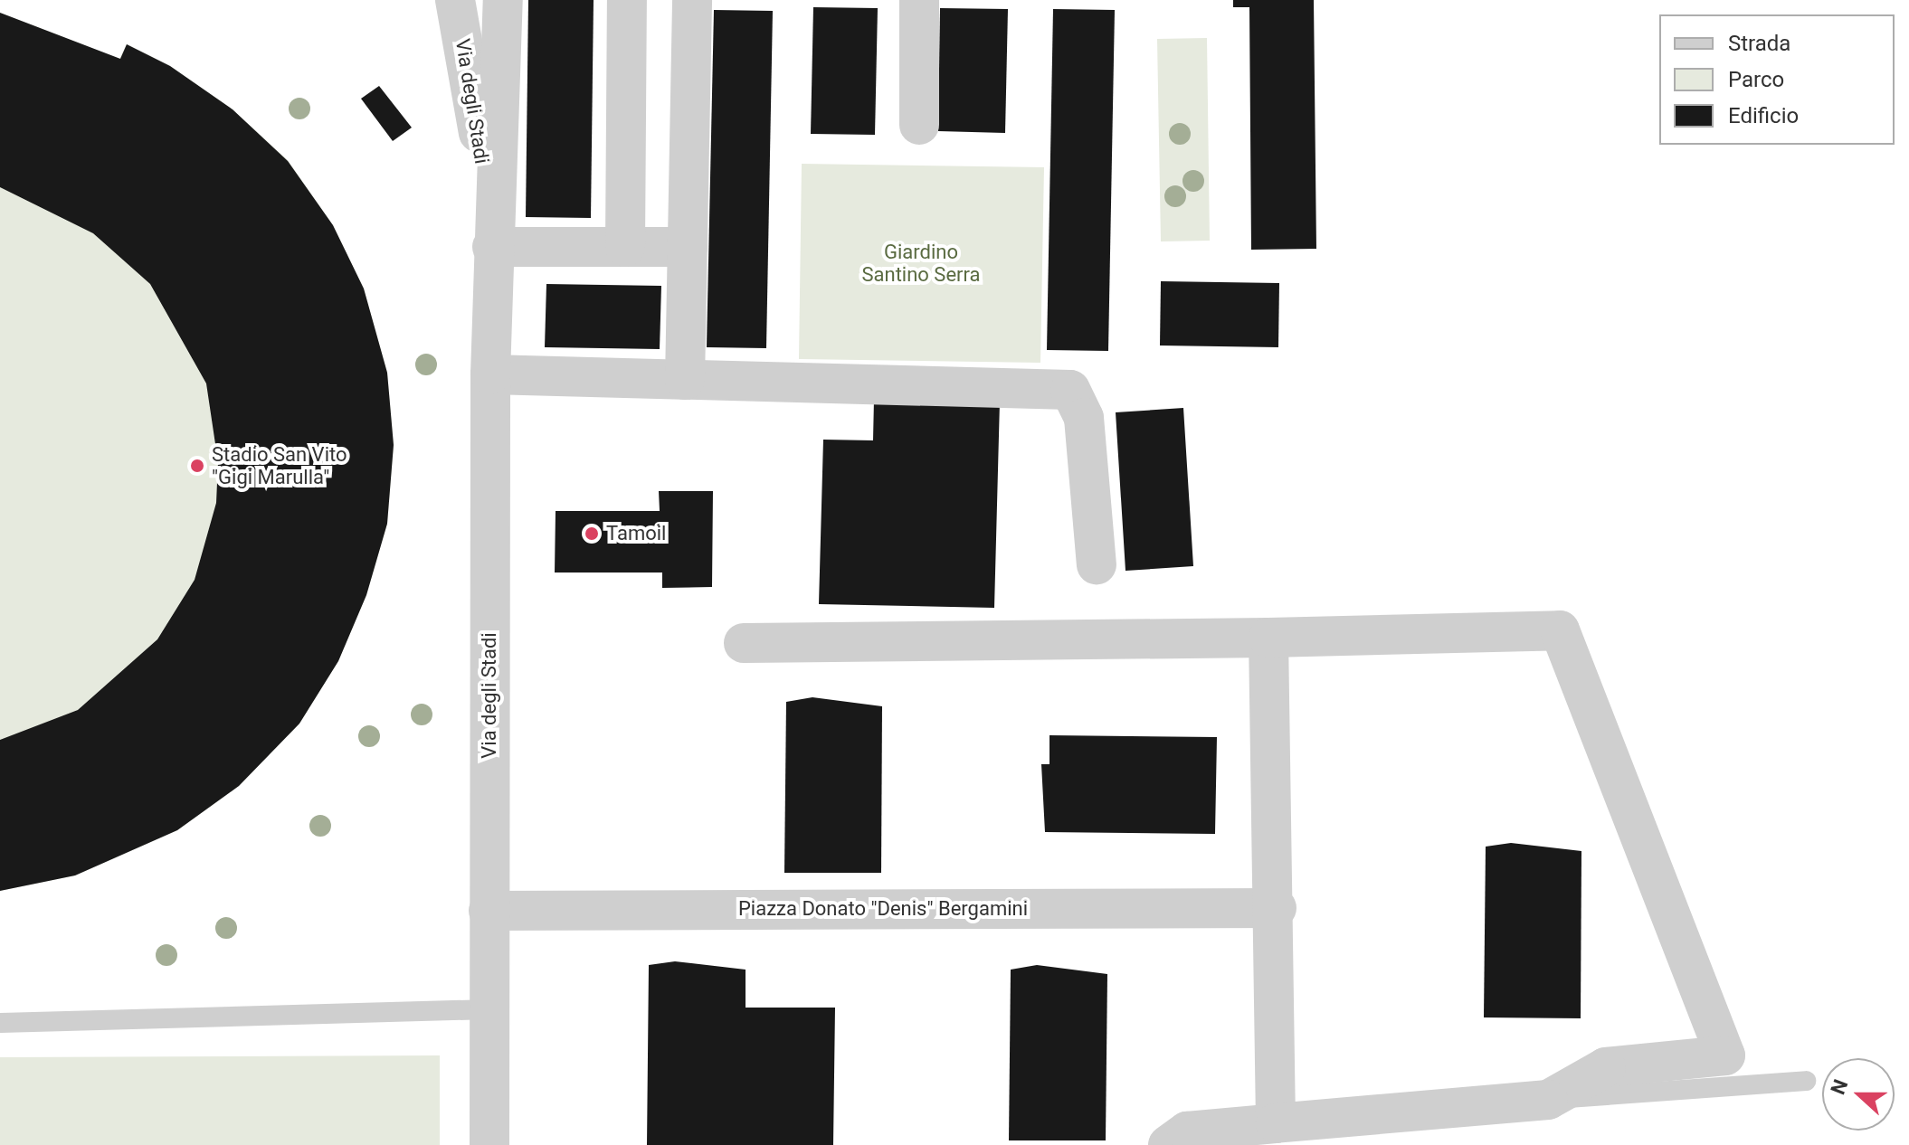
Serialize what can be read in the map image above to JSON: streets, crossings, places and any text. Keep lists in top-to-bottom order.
{
  "streets": {
    "street": ["Via degli Stadi", "Piazza Donato \"Denis\" Bergamini"]
  },
  "crossings": [
    ["Via degli Stadi", "Piazza Donato \"Denis\" Bergamini"]
  ],
  "parks": ["Giardino Santino Serra"],
  "places": ["Stadio San Vito \"Gigi Marulla\"", "Tamoil"],
  "legend": ["Strada", "Parco", "Edificio"],
  "north": "left"
}
